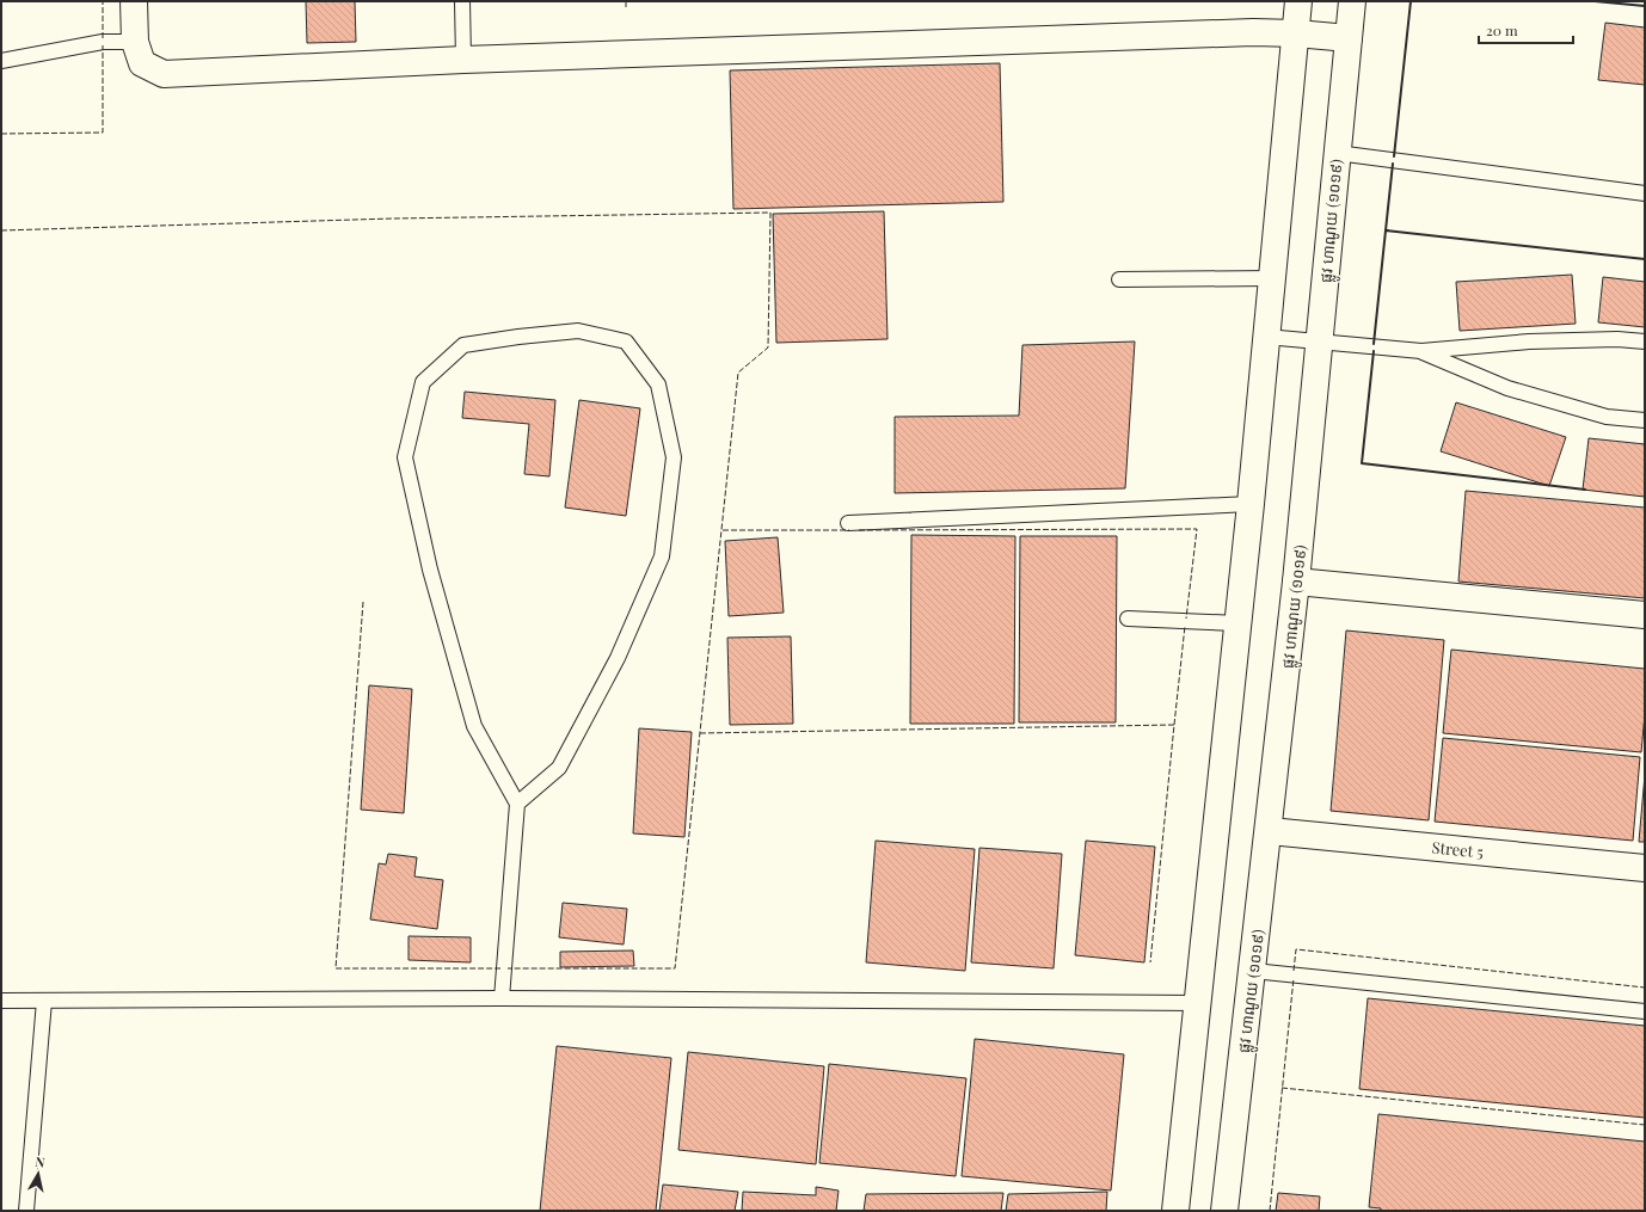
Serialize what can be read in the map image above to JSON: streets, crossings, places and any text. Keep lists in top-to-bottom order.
{
  "streets": {
    "main road": ["ផ្លូវ ហាណូយ (១០១៩)", "Street 5"]
  },
  "crossings": [
    ["ផ្លូវ ហាណូយ (១០១៩)", "Street 5"]
  ],
  "scale_bar": "20 m",
  "north": "top"
}
